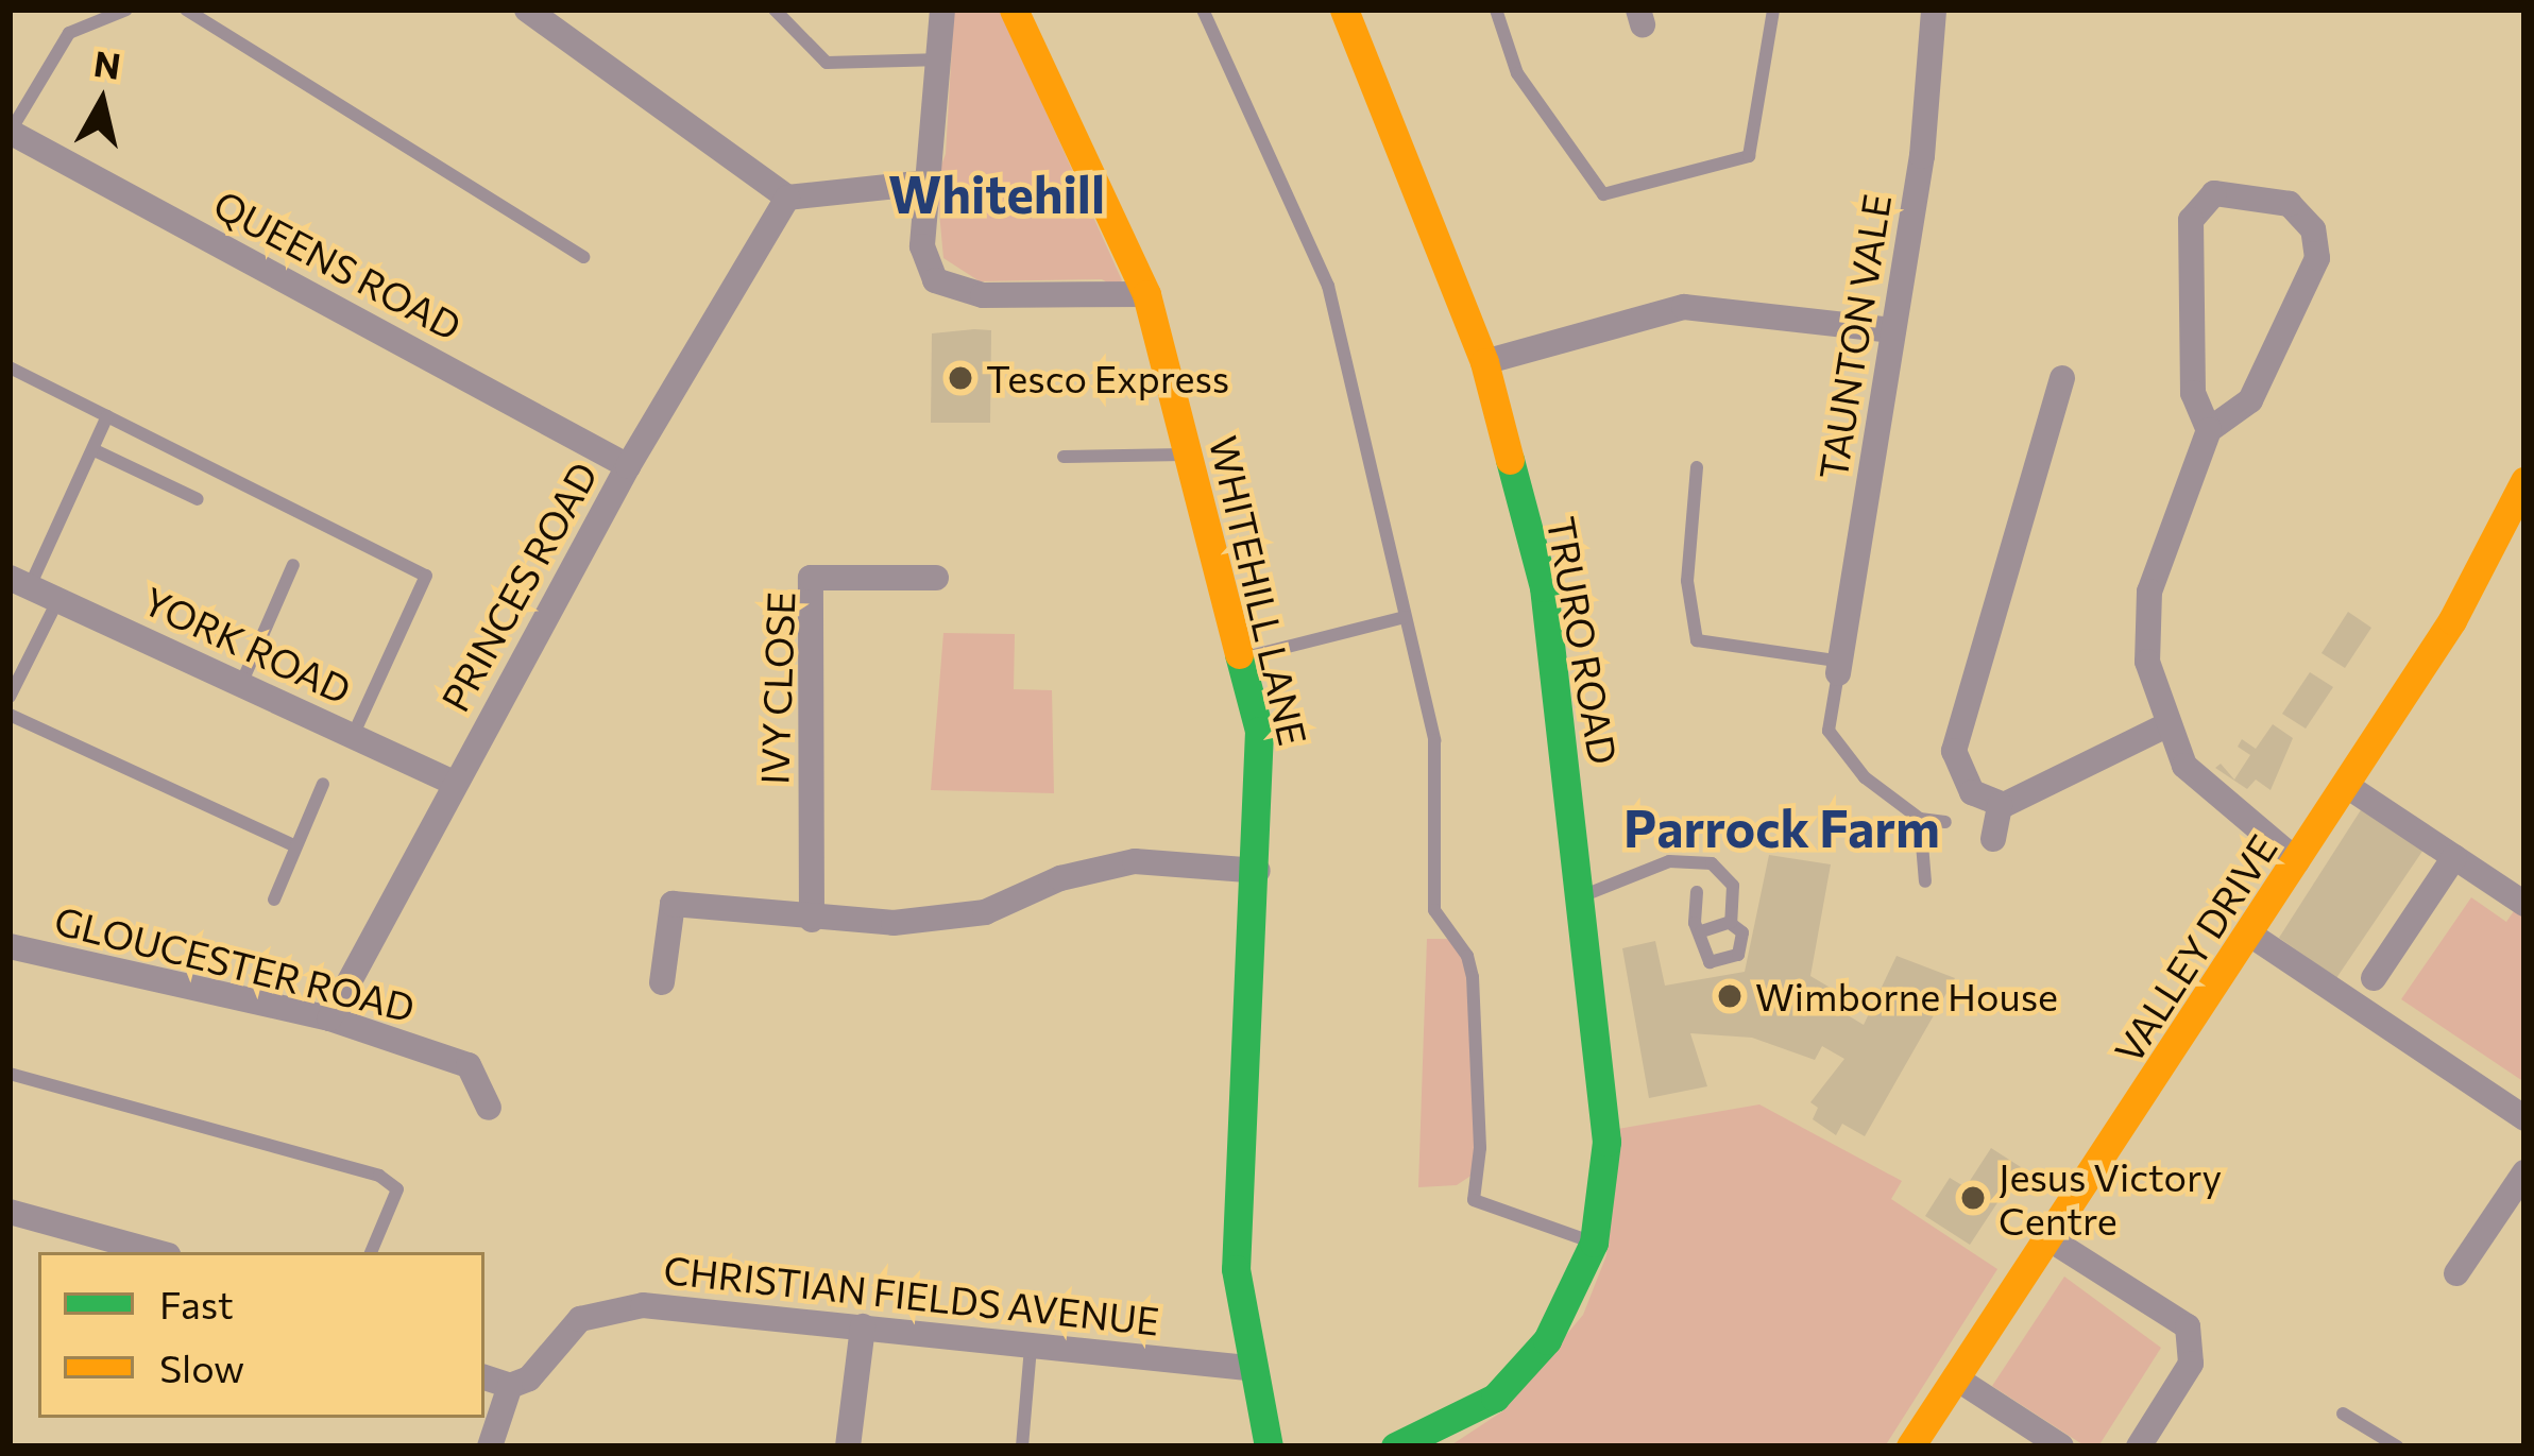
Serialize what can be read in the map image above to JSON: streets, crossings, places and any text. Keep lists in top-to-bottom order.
{
  "streets": {
    "street": [
      "QUEENS ROAD",
      "TAUNTON VALE",
      "PRINCES ROAD",
      "WHITEHILL LANE",
      "TRURO ROAD",
      "YORK ROAD",
      "IVY CLOSE",
      "VALLEY DRIVE",
      "GLOUCESTER ROAD",
      "CHRISTIAN FIELDS AVENUE"
    ]
  },
  "crossings": [
    ["QUEENS ROAD", "PRINCES ROAD"],
    ["PRINCES ROAD", "YORK ROAD"],
    ["PRINCES ROAD", "GLOUCESTER ROAD"],
    ["WHITEHILL LANE", "CHRISTIAN FIELDS AVENUE"]
  ],
  "districts": ["Whitehill", "Parrock Farm"],
  "places": ["Tesco Express", "Wimborne House", "Jesus Victory Centre"],
  "legend": ["Fast", "Slow"],
  "north": "top"
}
